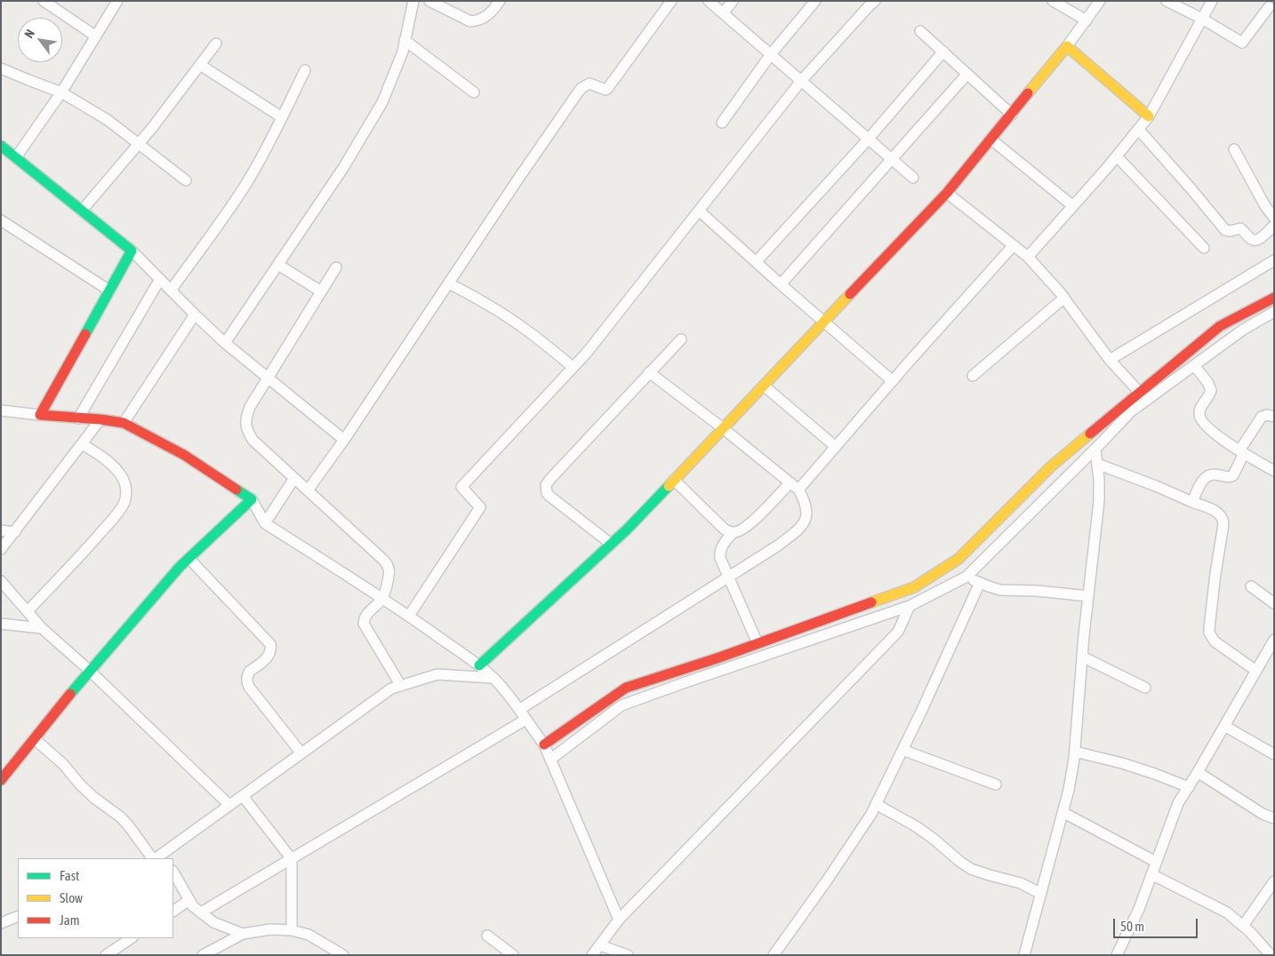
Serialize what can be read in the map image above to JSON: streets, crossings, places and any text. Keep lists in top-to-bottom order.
{
  "legend": ["Fast", "Slow", "Jam"],
  "scale_bar": "50 m",
  "north": "top left"
}
